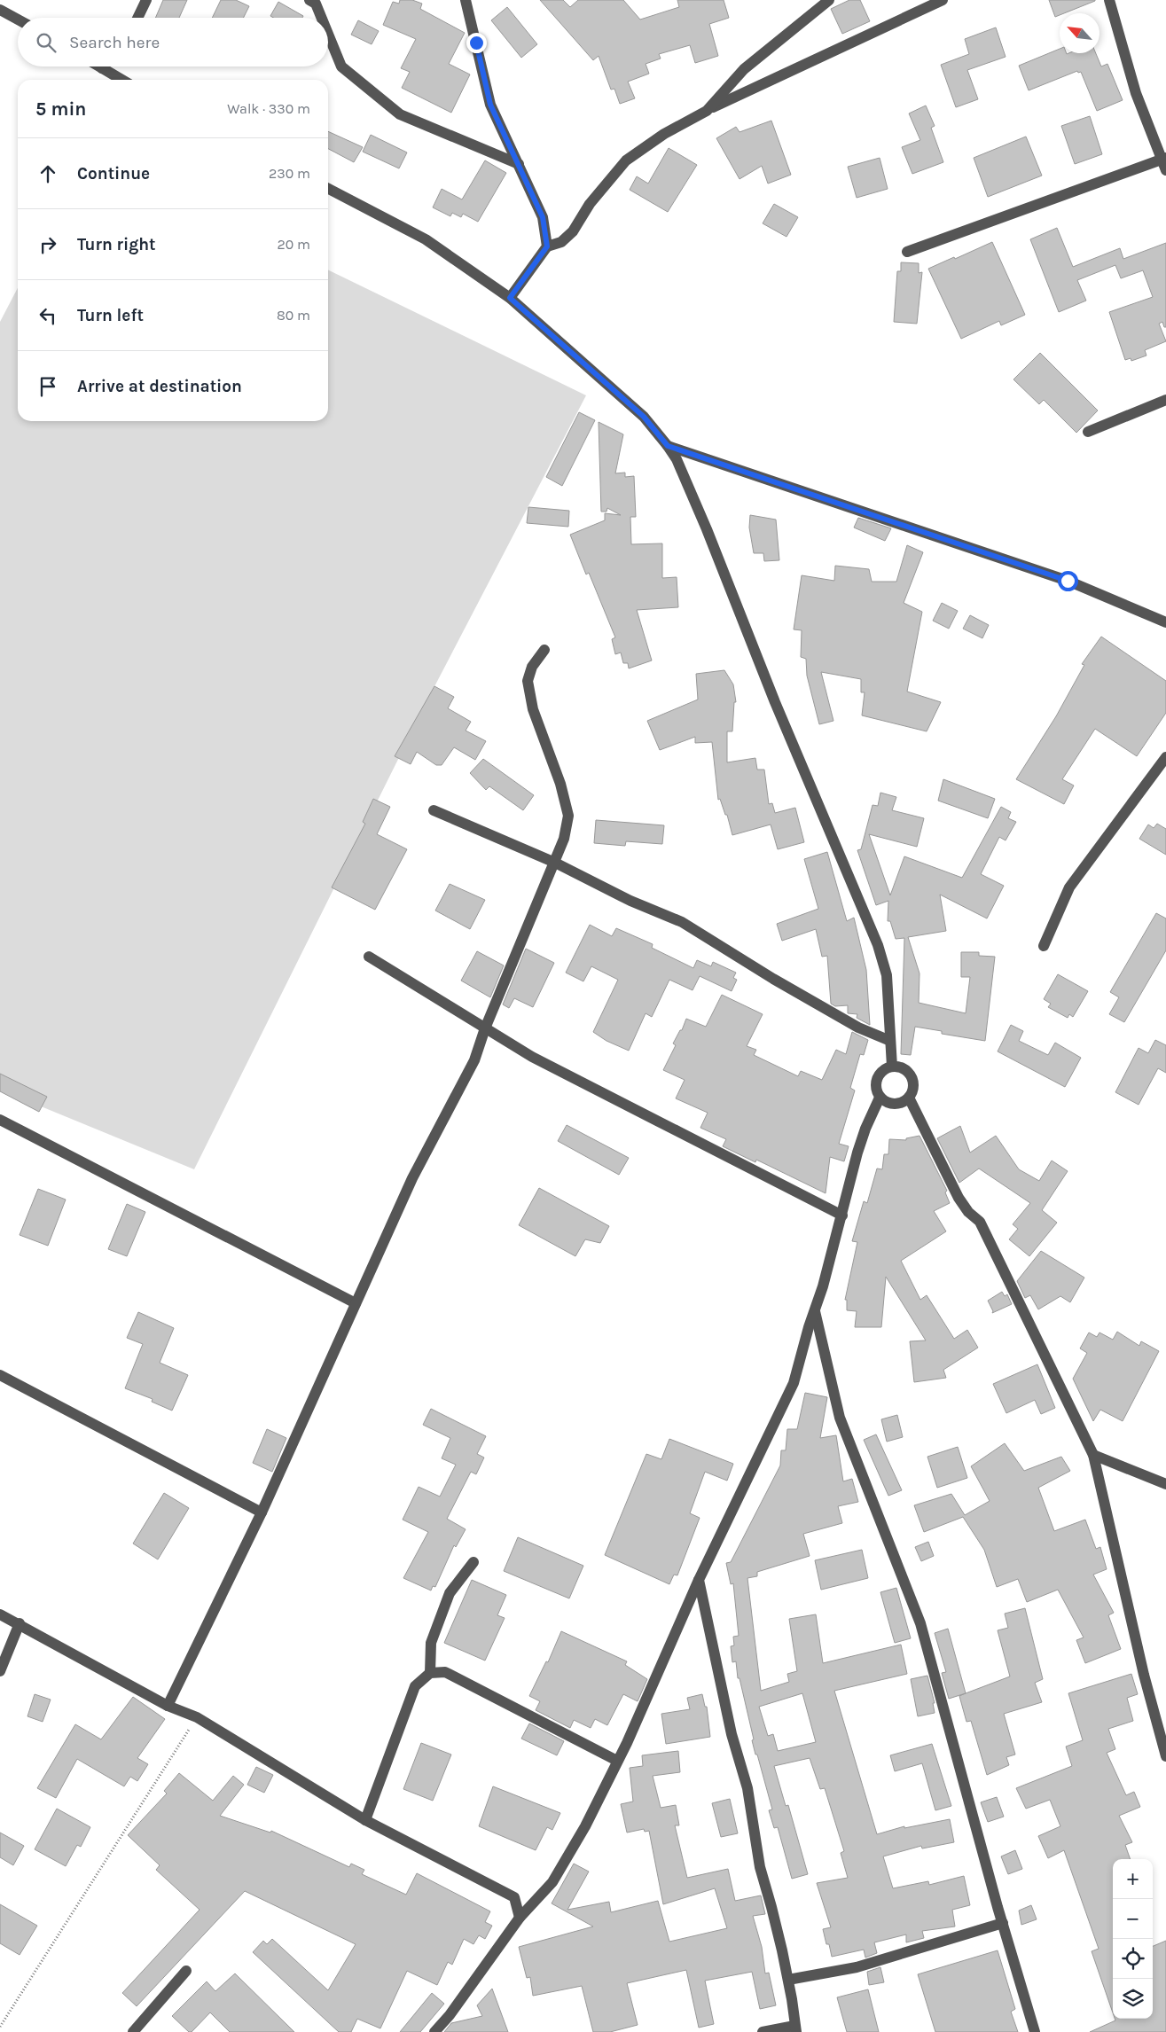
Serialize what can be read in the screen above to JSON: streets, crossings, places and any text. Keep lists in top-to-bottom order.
{
  "north": "top left",
  "page": {
    "search": "Search here",
    "heading": ["5 min", "Walk · 330 m"],
    "list": [
      ["Continue", "230 m"],
      ["Turn right", "20 m"],
      ["Turn left", "80 m"],
      "Arrive at destination"
    ],
    "map_buttons": ["+", "−"]
  }
}
